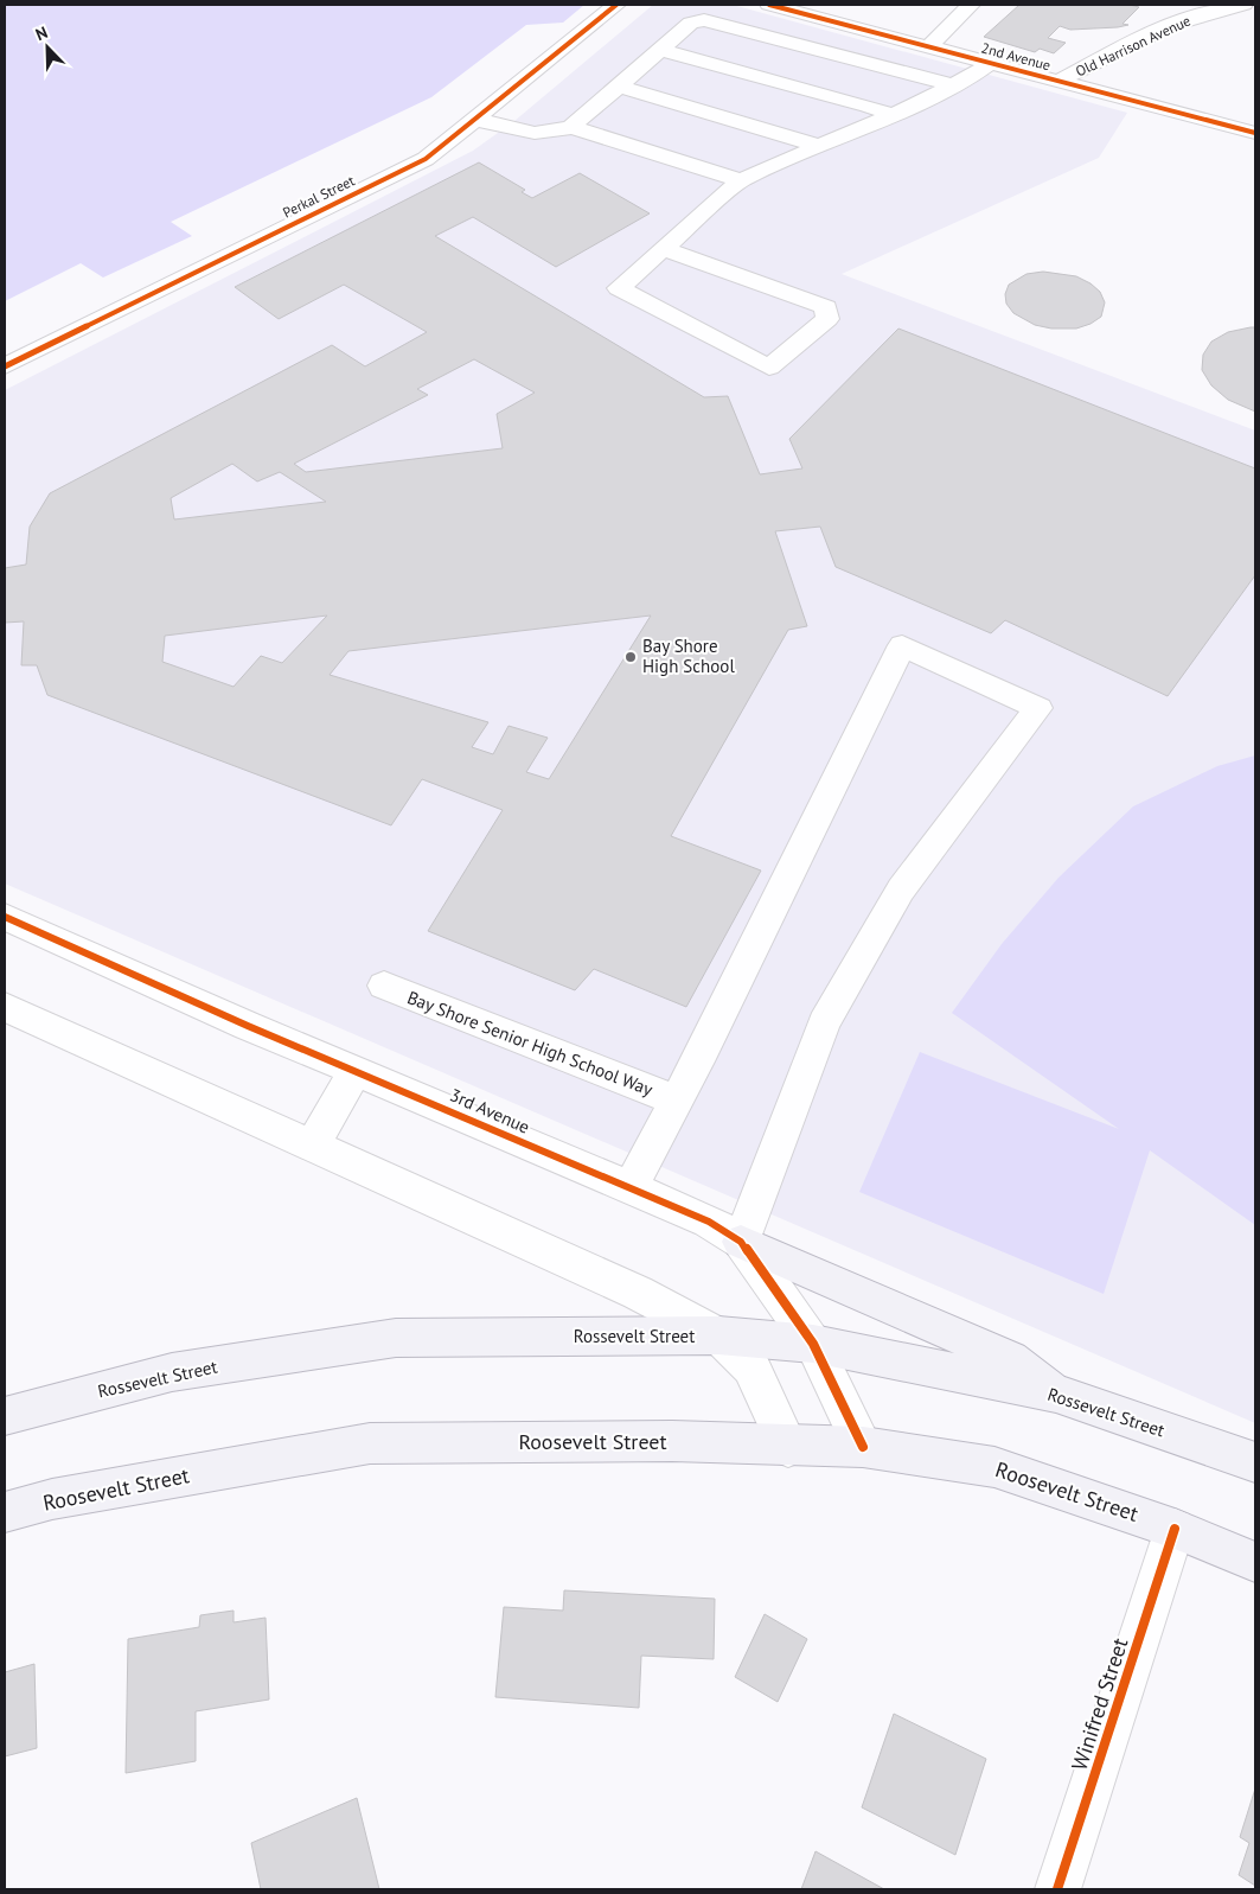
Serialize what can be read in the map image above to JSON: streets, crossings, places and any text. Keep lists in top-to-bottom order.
{
  "streets": {
    "main road": ["Rossevelt Street", "Roosevelt Street"],
    "street": [
      "Old Harrison Avenue",
      "2nd Avenue",
      "Perkal Street",
      "Bay Shore Senior High School Way",
      "3rd Avenue",
      "Winifred Street"
    ]
  },
  "crossings": [
    ["Old Harrison Avenue", "2nd Avenue"],
    ["3rd Avenue", "Rossevelt Street"],
    ["3rd Avenue", "Roosevelt Street"],
    ["Roosevelt Street", "Winifred Street"]
  ],
  "places": ["Bay Shore High School"],
  "north": "top left"
}
